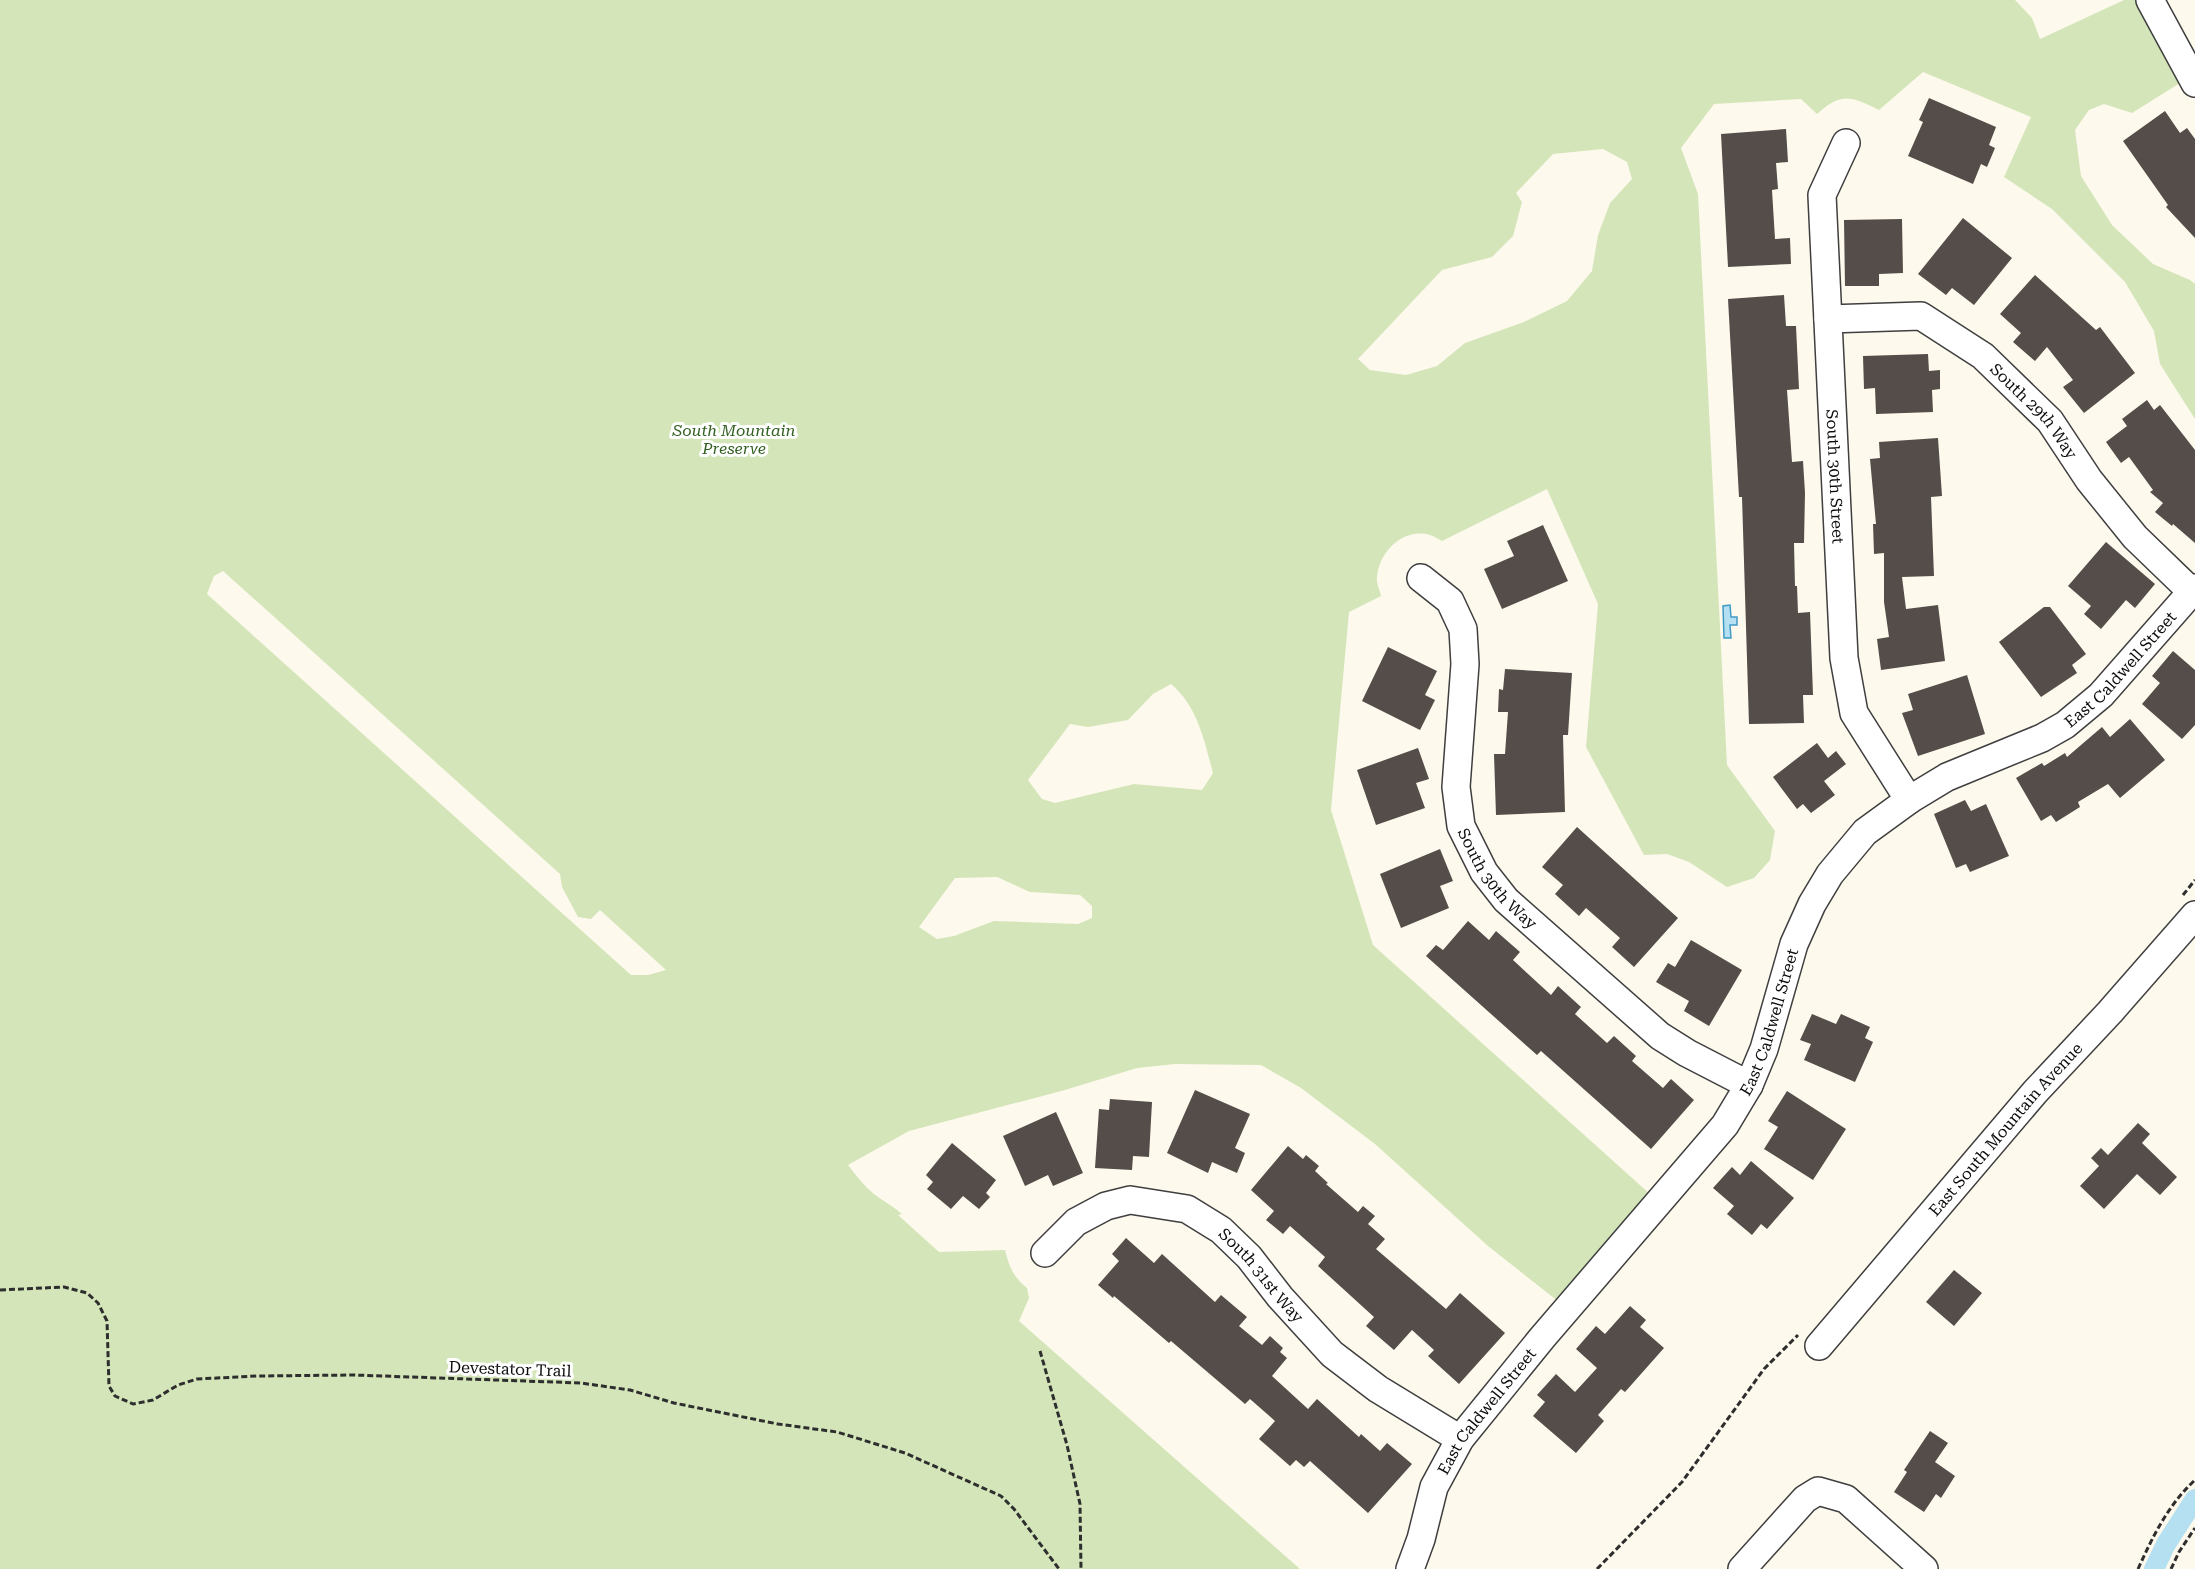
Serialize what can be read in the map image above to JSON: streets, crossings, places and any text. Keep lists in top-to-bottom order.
{
  "streets": {
    "street": [
      "South 29th Way",
      "South 30th Street",
      "East Caldwell Street",
      "South 30th Way",
      "East South Mountain Avenue",
      "South 31st Way"
    ],
    "path": ["Devestator Trail"]
  },
  "crossings": [
    ["South 29th Way", "South 30th Street"],
    ["South 29th Way", "East Caldwell Street"],
    ["South 30th Street", "East Caldwell Street"],
    ["East Caldwell Street", "South 30th Way"],
    ["East Caldwell Street", "South 31st Way"]
  ],
  "parks": ["South Mountain Preserve"]
}
